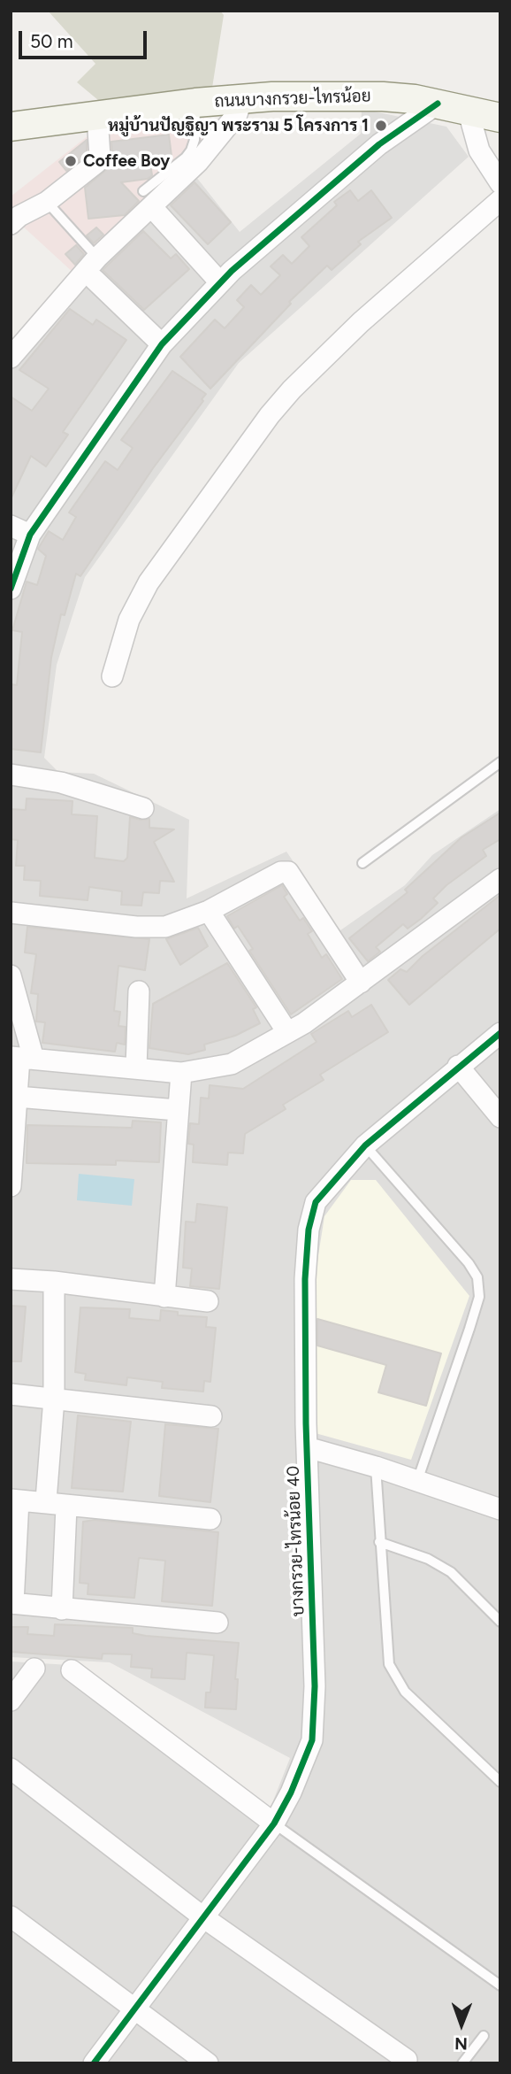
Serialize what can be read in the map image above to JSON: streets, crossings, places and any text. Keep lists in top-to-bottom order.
{
  "streets": {
    "main road": ["ถนนบางกรวย-ไทรน้อย"],
    "street": ["บางกรวย-ไทรน้อย 40"]
  },
  "places": ["หมู่บ้านปัญฐิญา พระราม 5 โครงการ 1", "Coffee Boy"],
  "scale_bar": "50 m",
  "north": "bottom"
}
